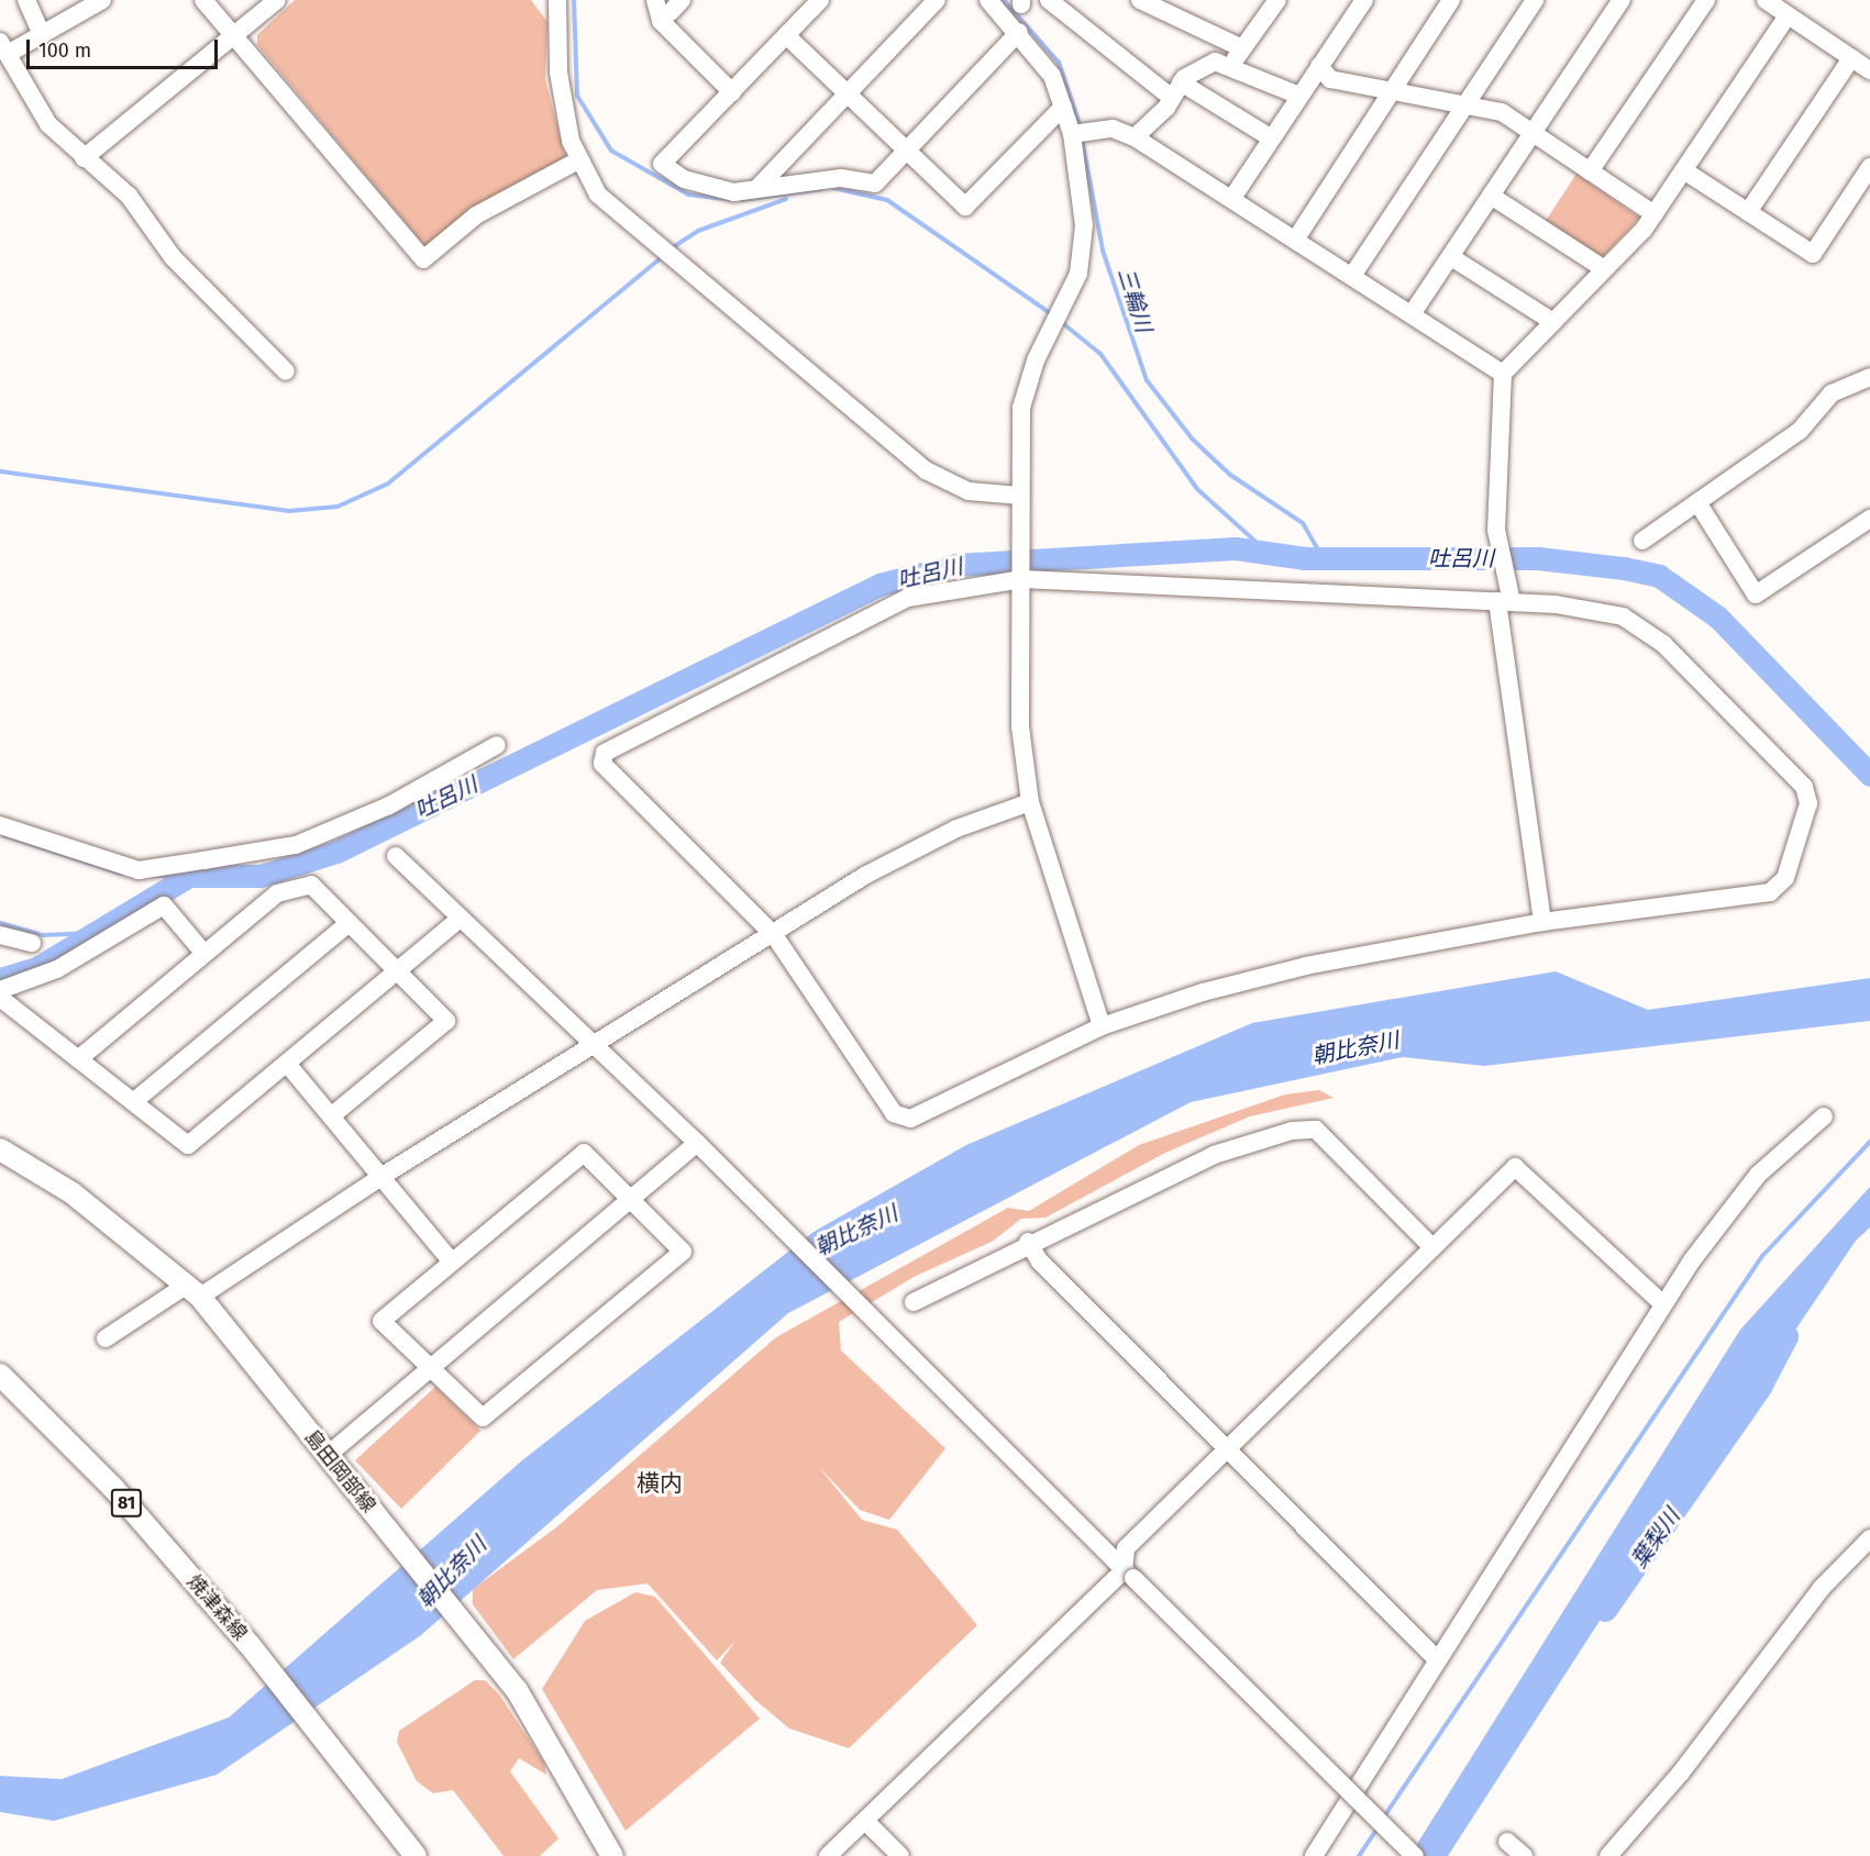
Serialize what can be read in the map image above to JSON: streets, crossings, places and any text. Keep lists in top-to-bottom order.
{
  "streets": {
    "main road": ["島田岡部線", "81", "焼津森線"]
  },
  "districts": ["横内"],
  "water": [
    "三輪川",
    "吐呂川",
    "朝比奈川",
    "葉梨川"
  ],
  "scale_bar": "100 m"
}
